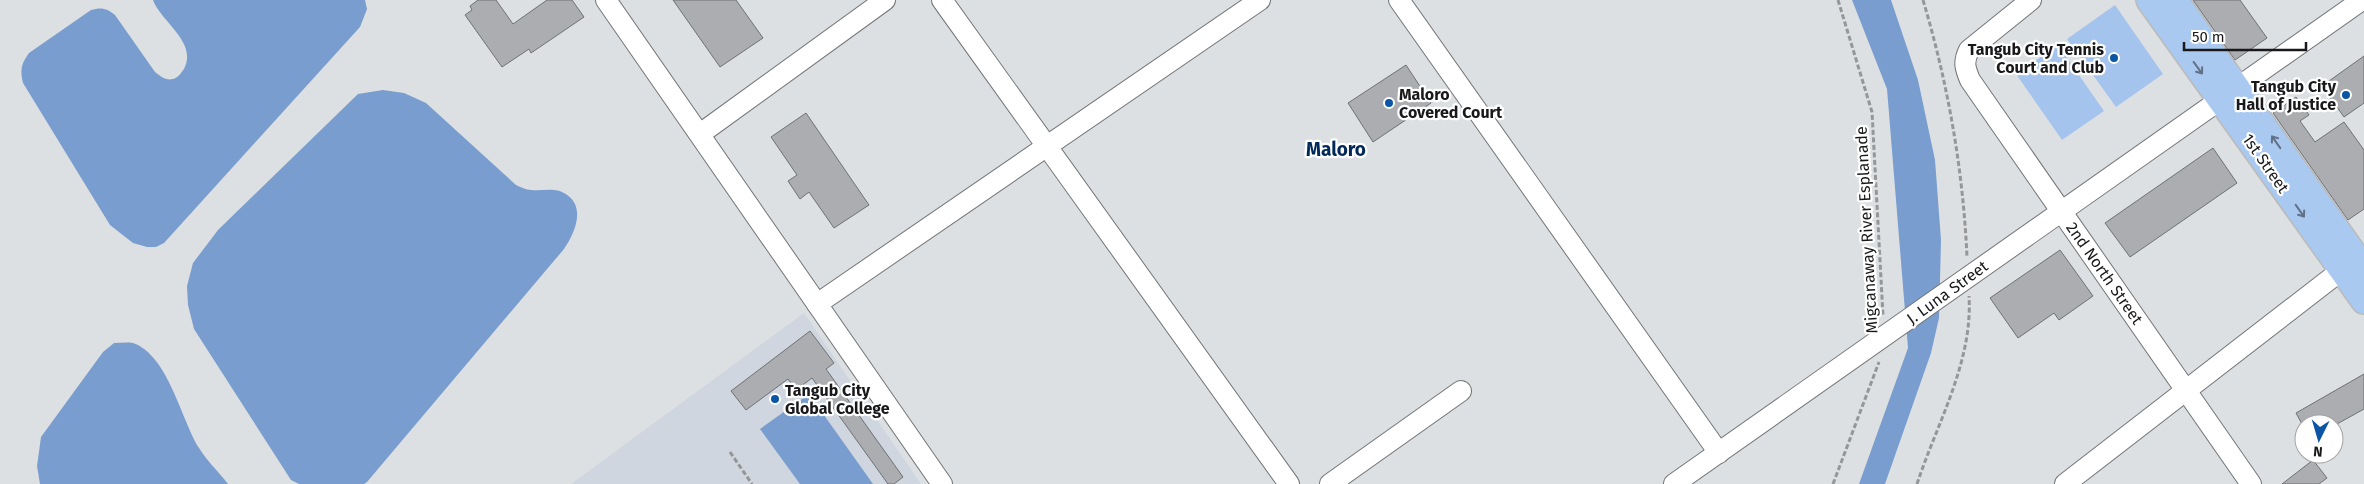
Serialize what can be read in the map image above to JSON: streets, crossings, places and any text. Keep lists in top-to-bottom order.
{
  "streets": {
    "main road": ["1st Street"],
    "street": ["2nd North Street", "J. Luna Street"],
    "path": ["Migcanaway River Esplanade"]
  },
  "crossings": [
    ["1st Street", "J. Luna Street"],
    ["Migcanaway River Esplanade", "J. Luna Street"],
    ["2nd North Street", "J. Luna Street"]
  ],
  "districts": ["Maloro"],
  "places": [
    "Tangub City Tennis Court and Club",
    "Tangub City Hall of Justice",
    "Maloro Covered Court",
    "Tangub City Global College"
  ],
  "scale_bar": "50 m",
  "north": "bottom"
}
